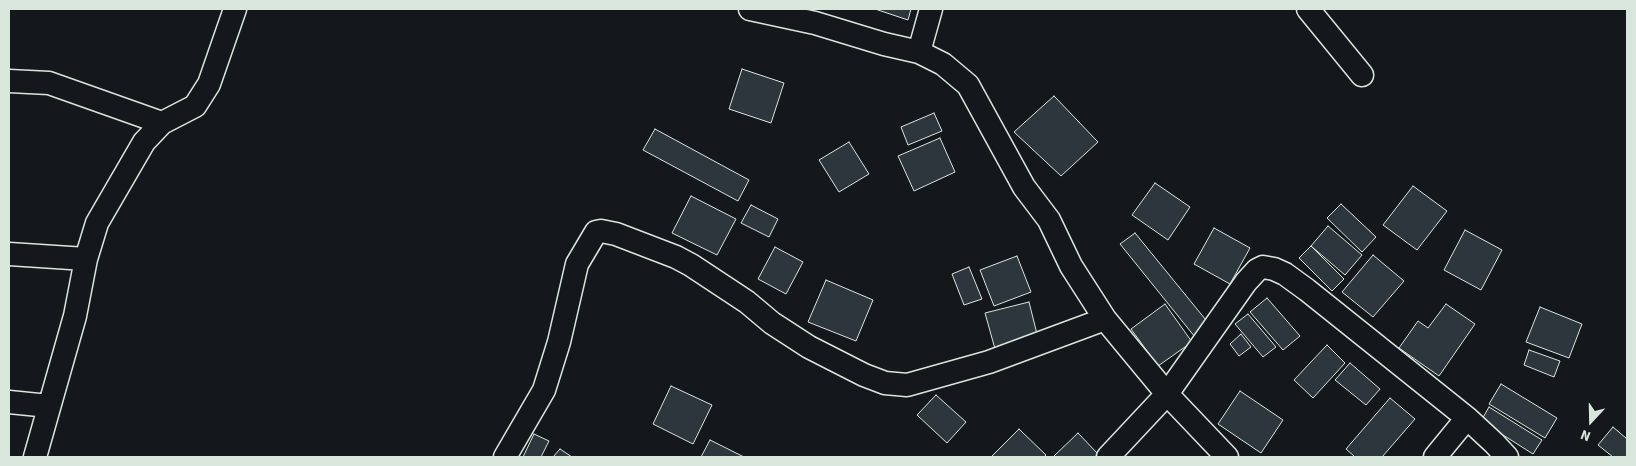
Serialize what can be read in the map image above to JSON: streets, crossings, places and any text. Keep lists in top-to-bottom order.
{
  "north": "bottom"
}
